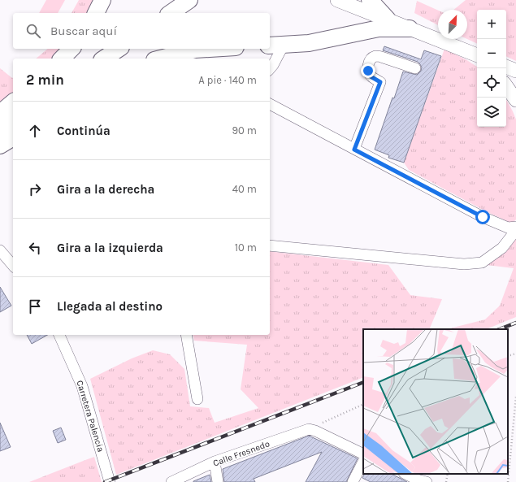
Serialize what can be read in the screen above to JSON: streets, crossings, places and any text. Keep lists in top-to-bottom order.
{
  "streets": {
    "street": ["Carretera Palencia", "Calle Fresnedo"]
  },
  "north": "top right",
  "page": {
    "map_buttons": ["+", "−"],
    "search": "Buscar aquí",
    "heading": ["2 min", "A pie · 140 m"],
    "list": [
      ["Continúa", "90 m"],
      ["Gira a la derecha", "40 m"],
      ["Gira a la izquierda", "10 m"],
      "Llegada al destino"
    ]
  }
}
